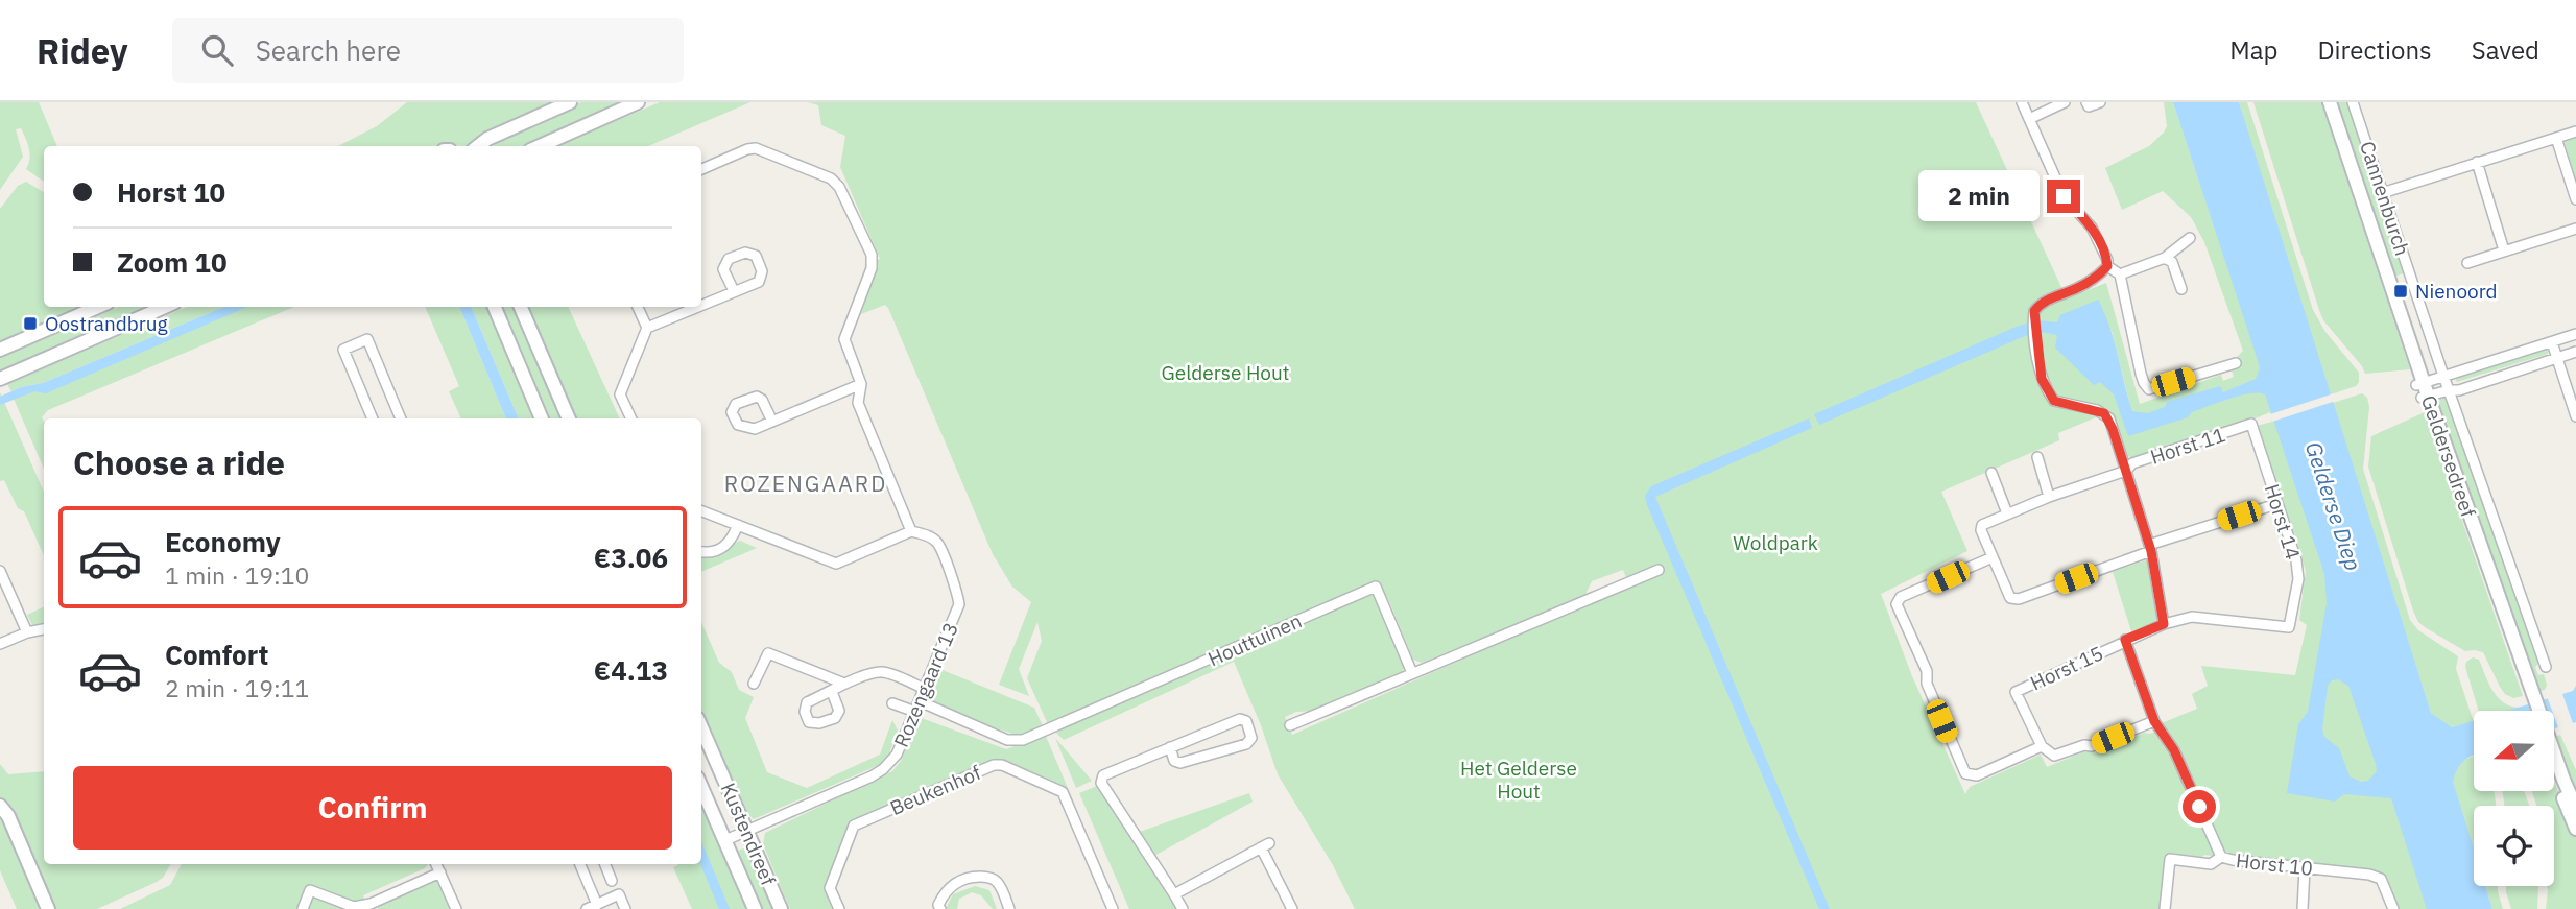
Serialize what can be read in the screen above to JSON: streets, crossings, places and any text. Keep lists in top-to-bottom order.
{
  "streets": {
    "main road": ["Geldersedreef", "Kustendreef"],
    "street": [
      "Cannenburch",
      "Horst 11",
      "Horst 14",
      "Houttuinen",
      "Horst 15",
      "Rozengaard 13",
      "Beukenhof",
      "Horst 10"
    ]
  },
  "crossings": [
    ["Horst 11", "Horst 14"],
    ["Houttuinen", "Rozengaard 13"],
    ["Horst 15", "Horst 10"],
    ["Rozengaard 13", "Kustendreef"]
  ],
  "districts": ["ROZENGAARD"],
  "water": ["Gelderse Diep"],
  "parks": ["Gelderse Hout", "Woldpark", "Het Gelderse Hout"],
  "places": {
    "transit": ["Nienoord", "Oostrandbrug"]
  },
  "north": "left",
  "page": {
    "header": "Ridey",
    "search": "Search here",
    "nav": ["Map", "Directions", "Saved"],
    "banner": ["Horst 10", "Zoom 10"],
    "bubble": "2 min",
    "heading": "Choose a ride",
    "list": [
      {
        "name": "Economy",
        "note": "1 min · 19:10",
        "value": "€3.06"
      },
      {
        "name": "Comfort",
        "note": "2 min · 19:11",
        "value": "€4.13"
      }
    ],
    "buttons": "Confirm"
  }
}
